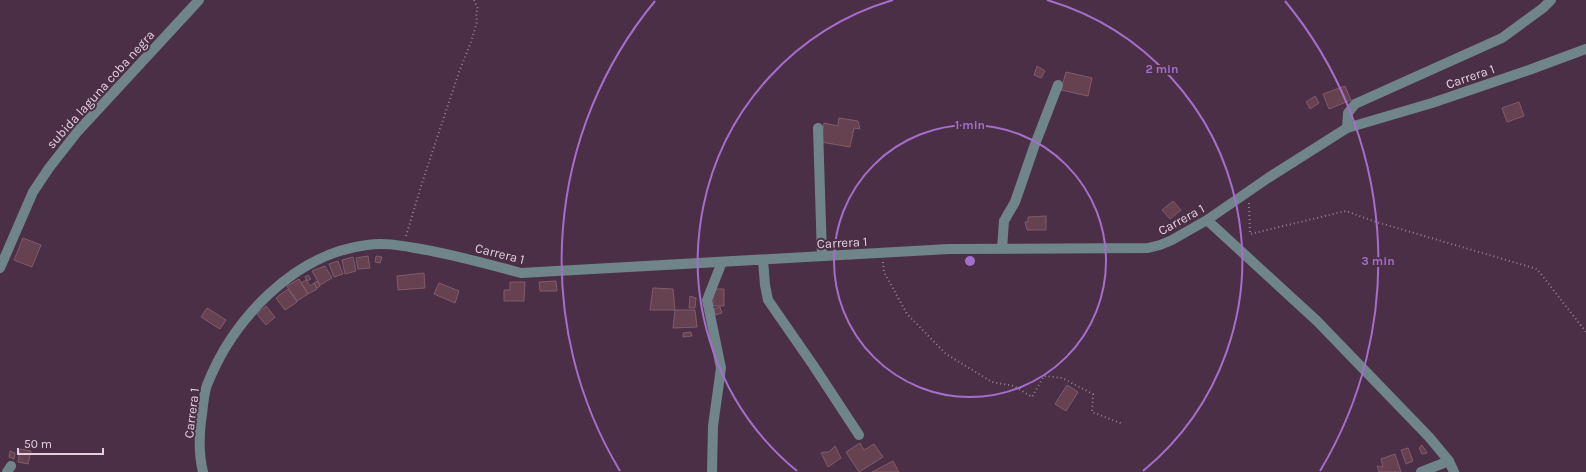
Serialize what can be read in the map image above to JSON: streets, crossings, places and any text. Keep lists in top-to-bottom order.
{
  "streets": {
    "street": ["Carrera 1", "subida laguna coba negra"]
  },
  "scale_bar": "50 m",
  "rings": ["2 min", "1 min", "3 min"]
}
